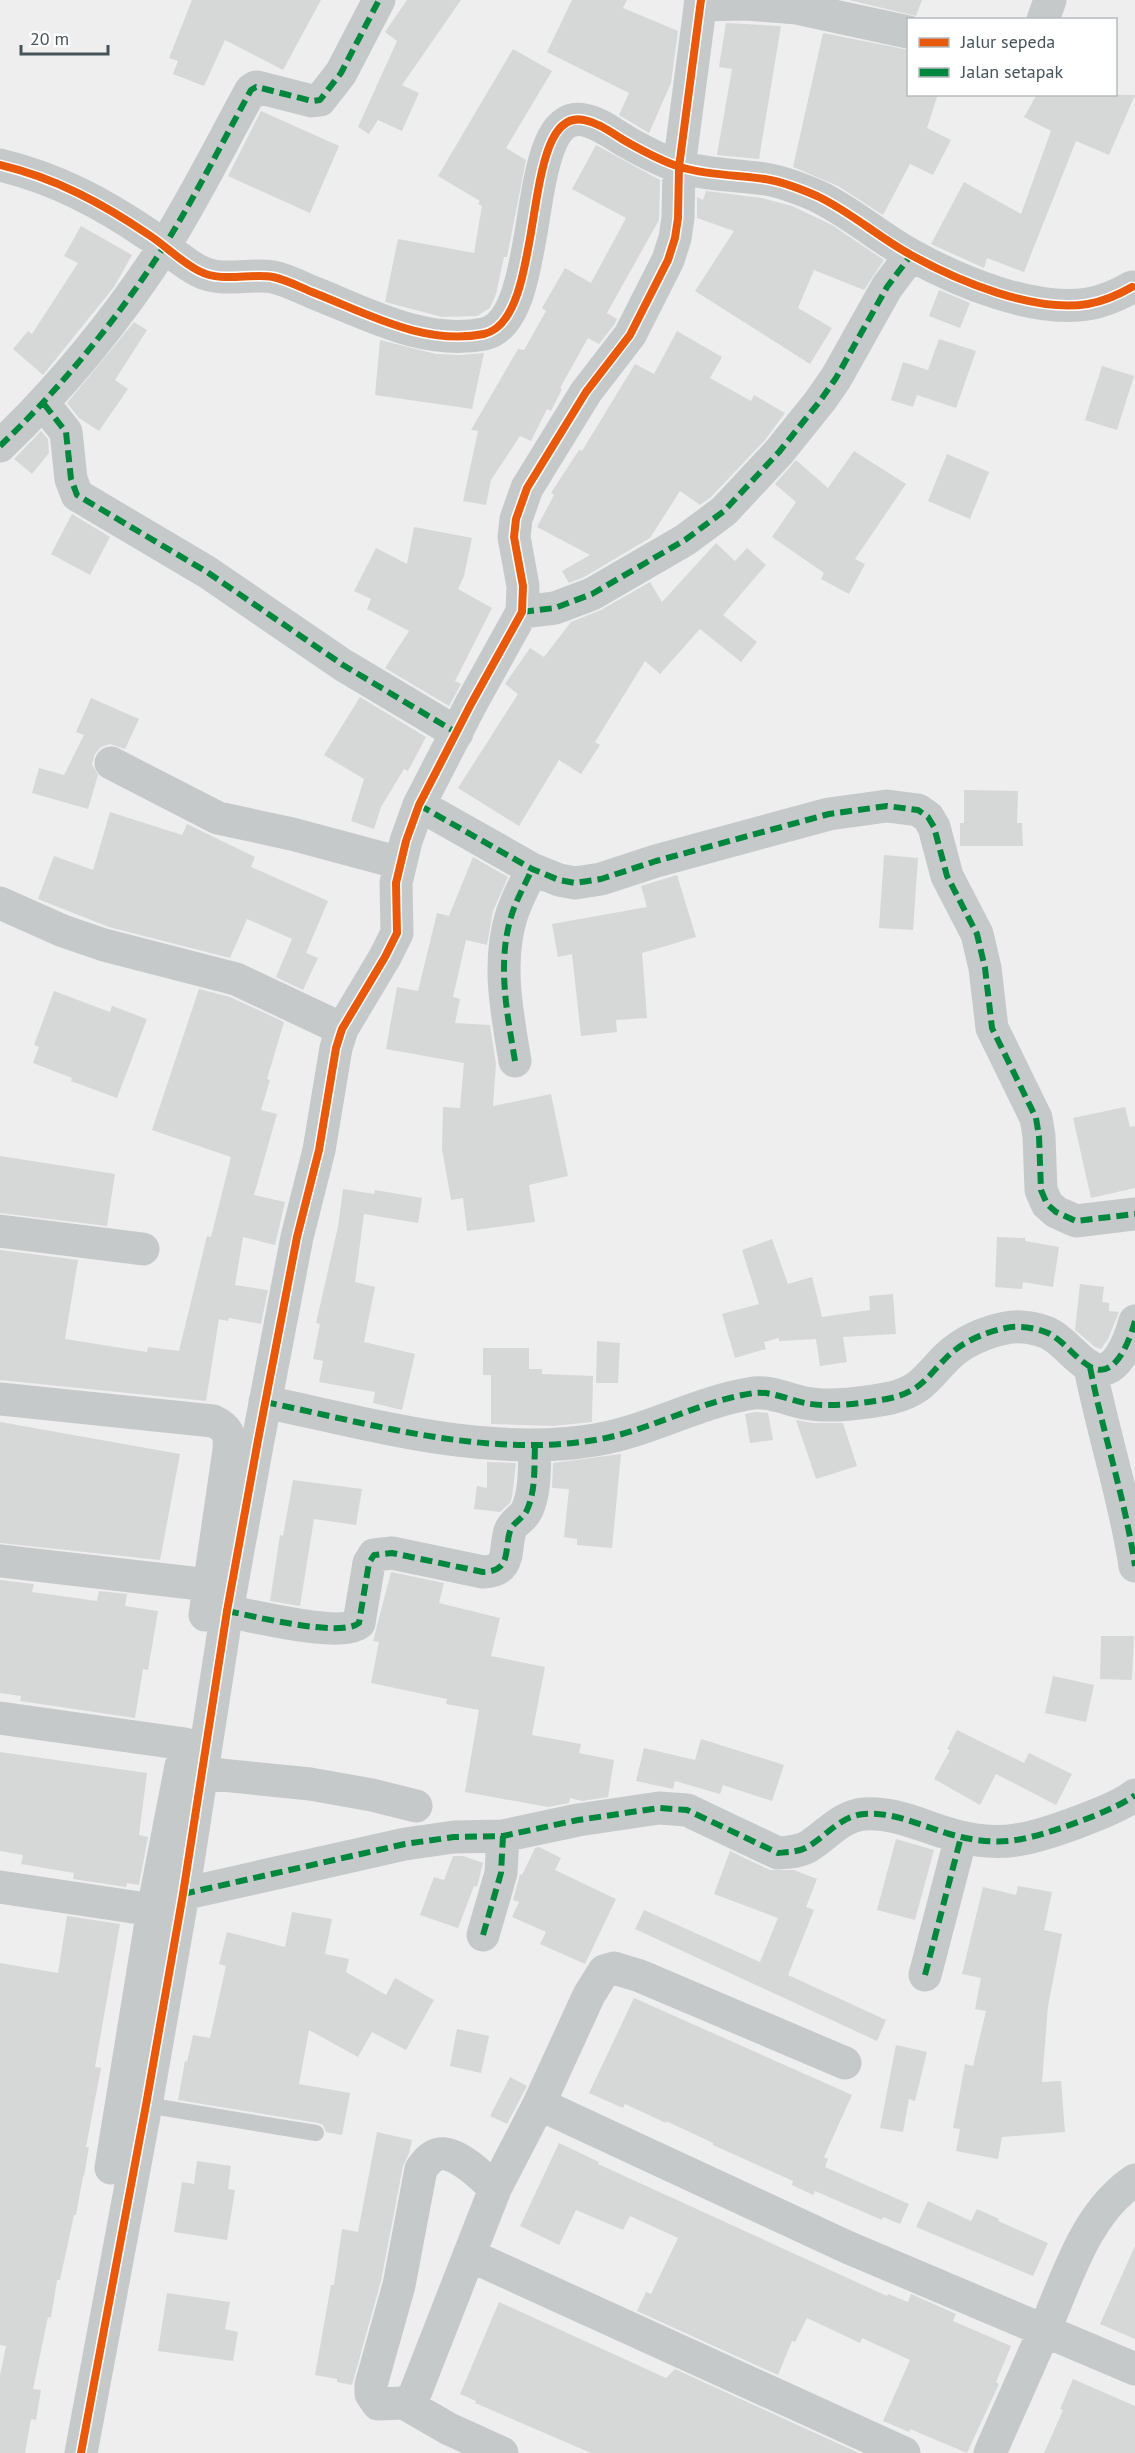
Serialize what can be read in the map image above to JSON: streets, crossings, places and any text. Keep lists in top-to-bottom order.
{
  "legend": ["Jalur sepeda", "Jalan setapak"],
  "scale_bar": "20 m"
}
